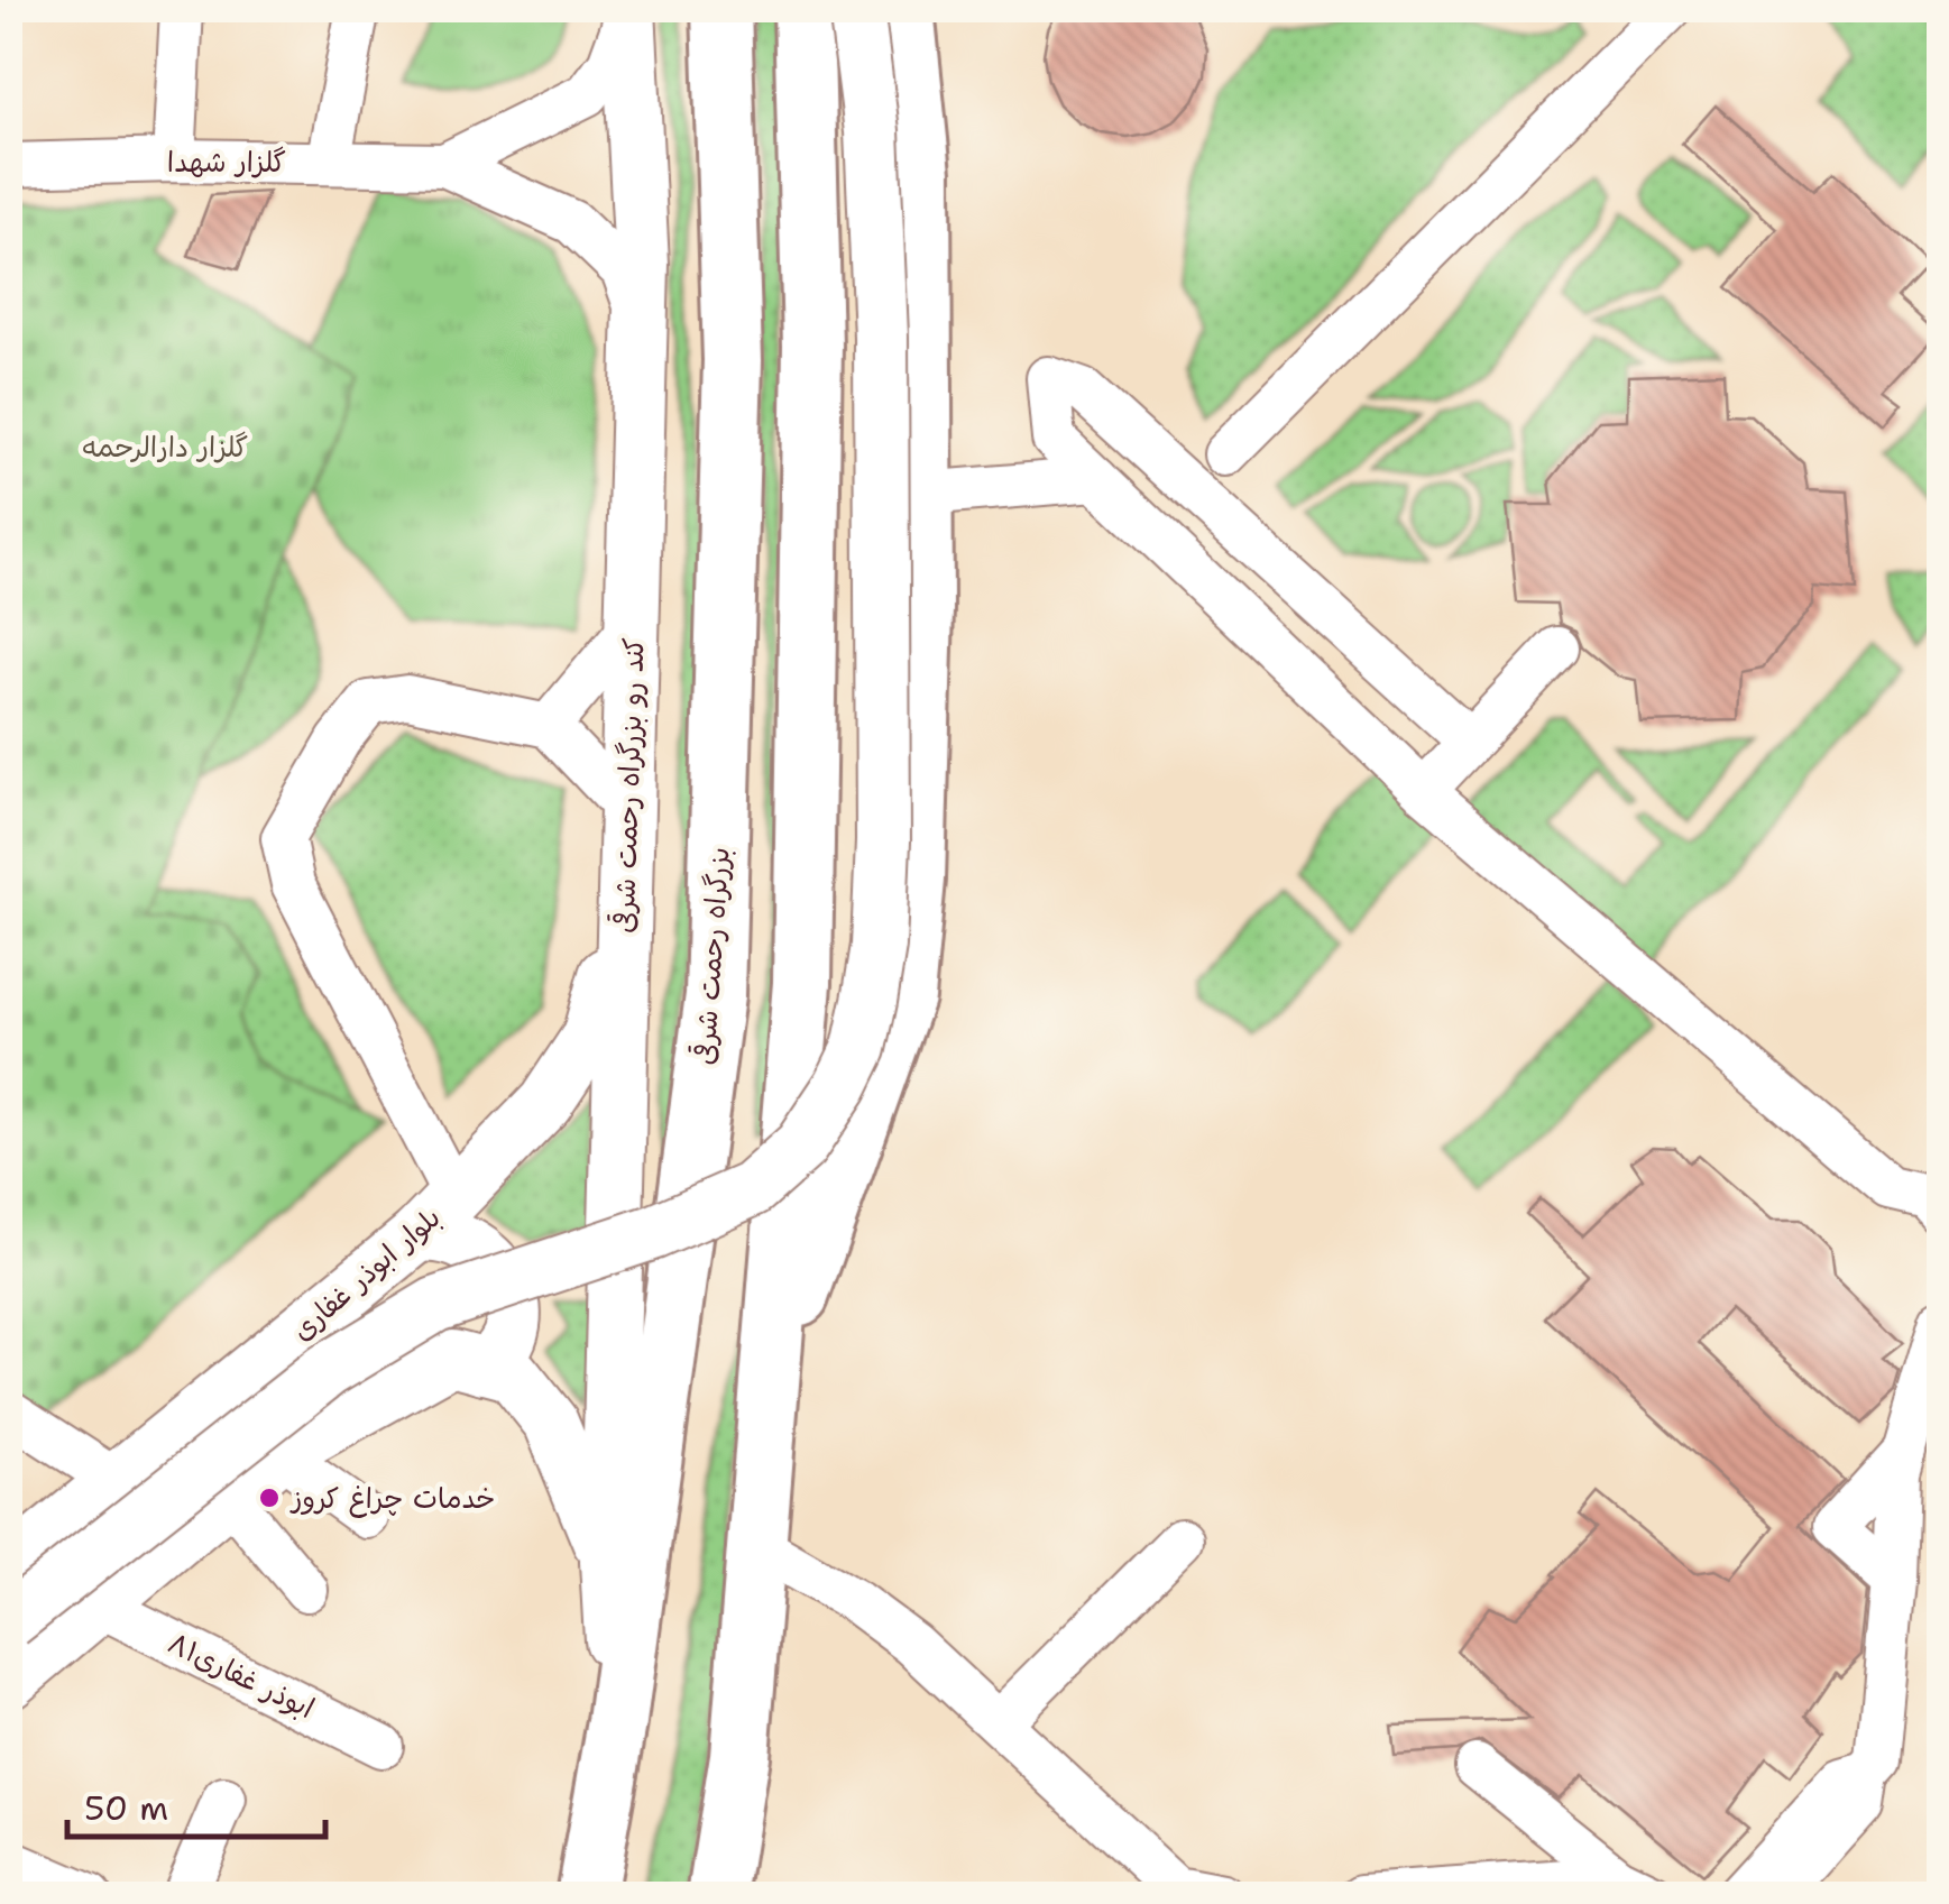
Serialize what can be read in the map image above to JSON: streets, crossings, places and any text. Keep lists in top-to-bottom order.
{
  "streets": {
    "highway": ["بزرگراه رحمت شرقی"],
    "main road": ["کند رو بزرگراه رحمت شرقی", "بلوار ابوذر غفاری"],
    "street": ["گلزار شهدا", "۸۱ابوذر غفاری"]
  },
  "crossings": [
    ["گلزار شهدا", "کند رو بزرگراه رحمت شرقی"],
    ["کند رو بزرگراه رحمت شرقی", "بلوار ابوذر غفاری"]
  ],
  "parks": ["گلزار دارالرحمه"],
  "places": ["خدمات چراغ کروز"],
  "scale_bar": "50 m"
}
